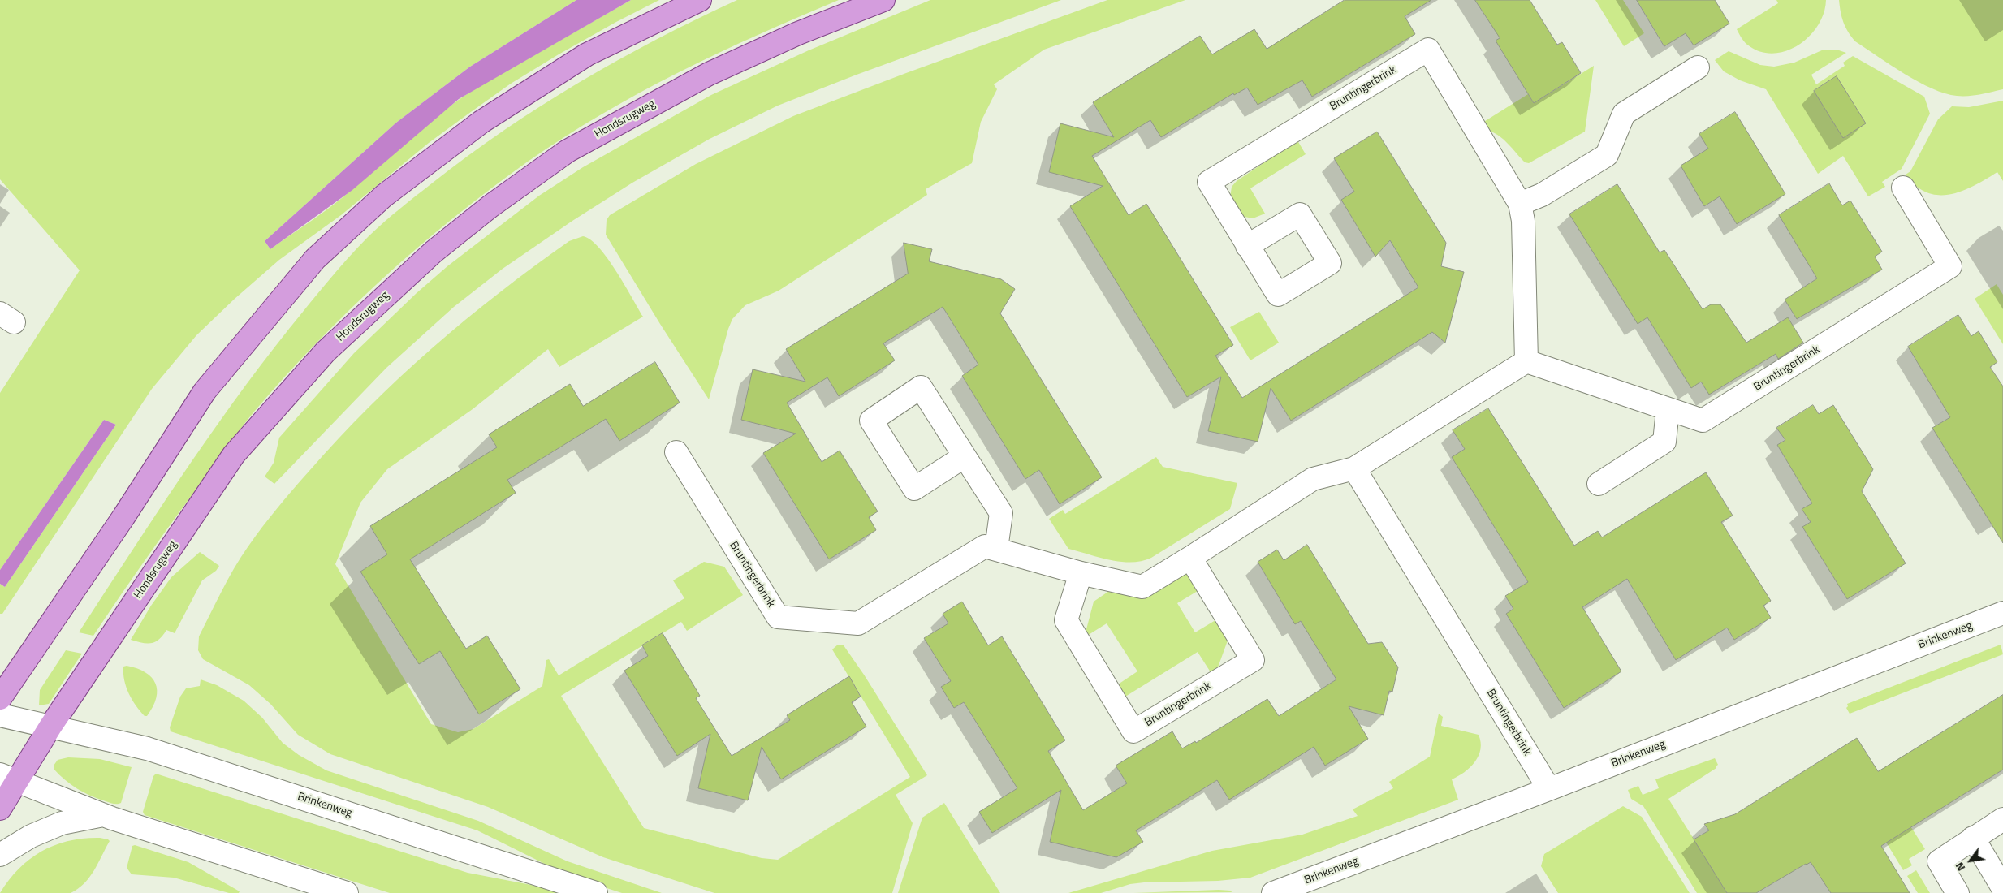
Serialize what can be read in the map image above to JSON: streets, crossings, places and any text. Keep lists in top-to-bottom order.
{
  "streets": {
    "main road": ["Hondsrugweg"],
    "street": ["Bruntingerbrink", "Brinkenweg"]
  },
  "crossings": [
    ["Bruntingerbrink", "Brinkenweg"],
    ["Hondsrugweg", "Brinkenweg"]
  ],
  "north": "bottom left"
}
